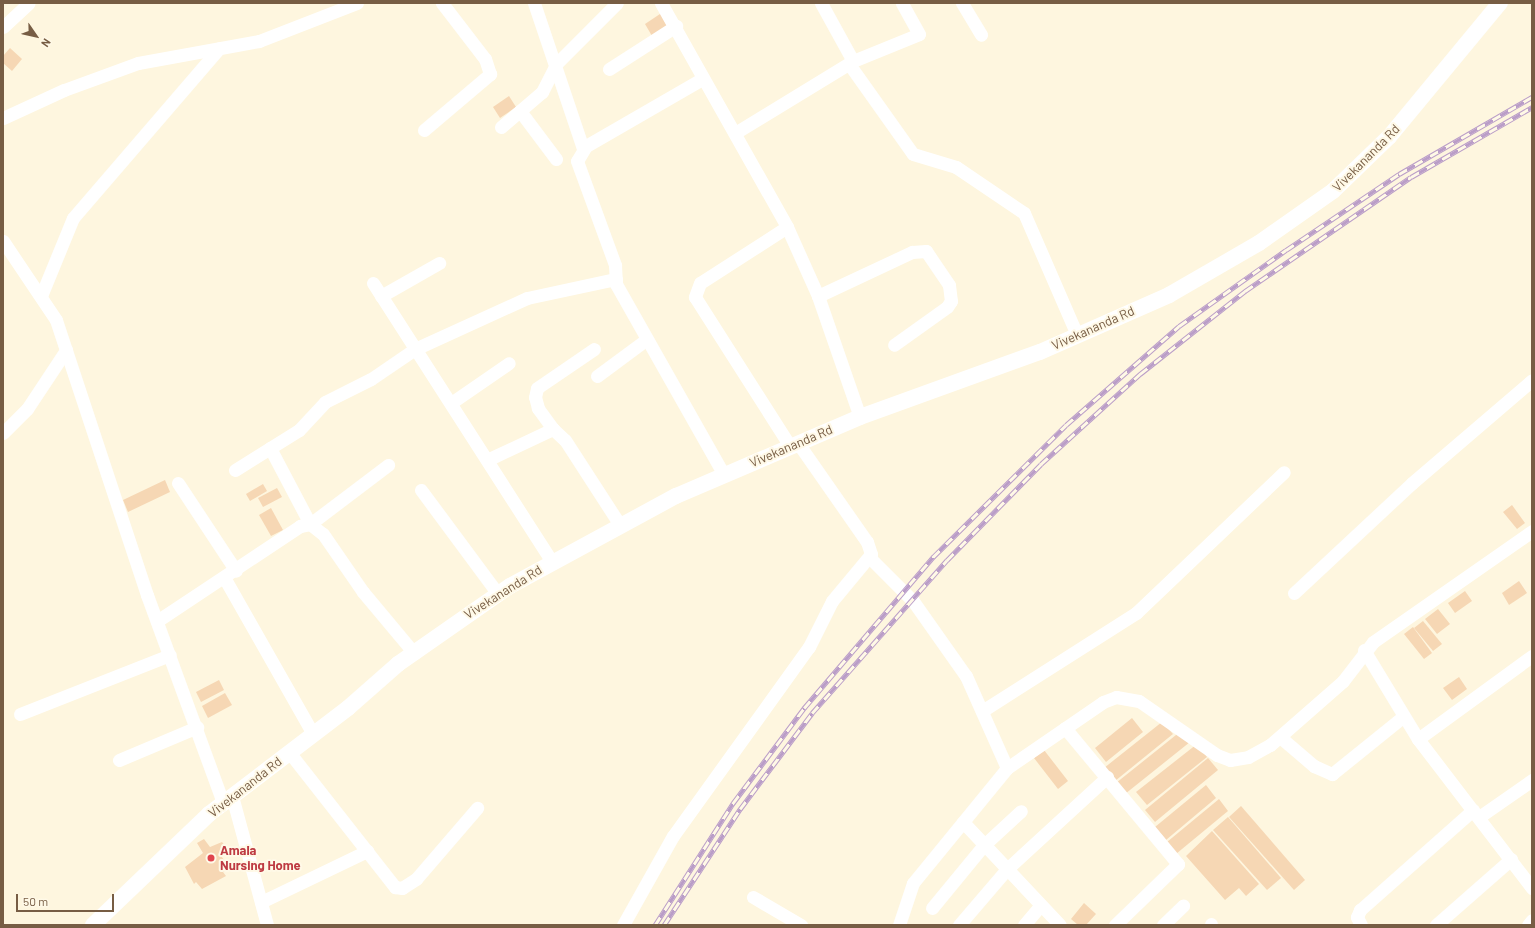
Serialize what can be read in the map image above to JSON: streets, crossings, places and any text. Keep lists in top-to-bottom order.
{
  "streets": {
    "street": ["Vivekananda Rd"]
  },
  "places": ["Amala Nursing Home"],
  "scale_bar": "50 m",
  "north": "bottom right"
}
